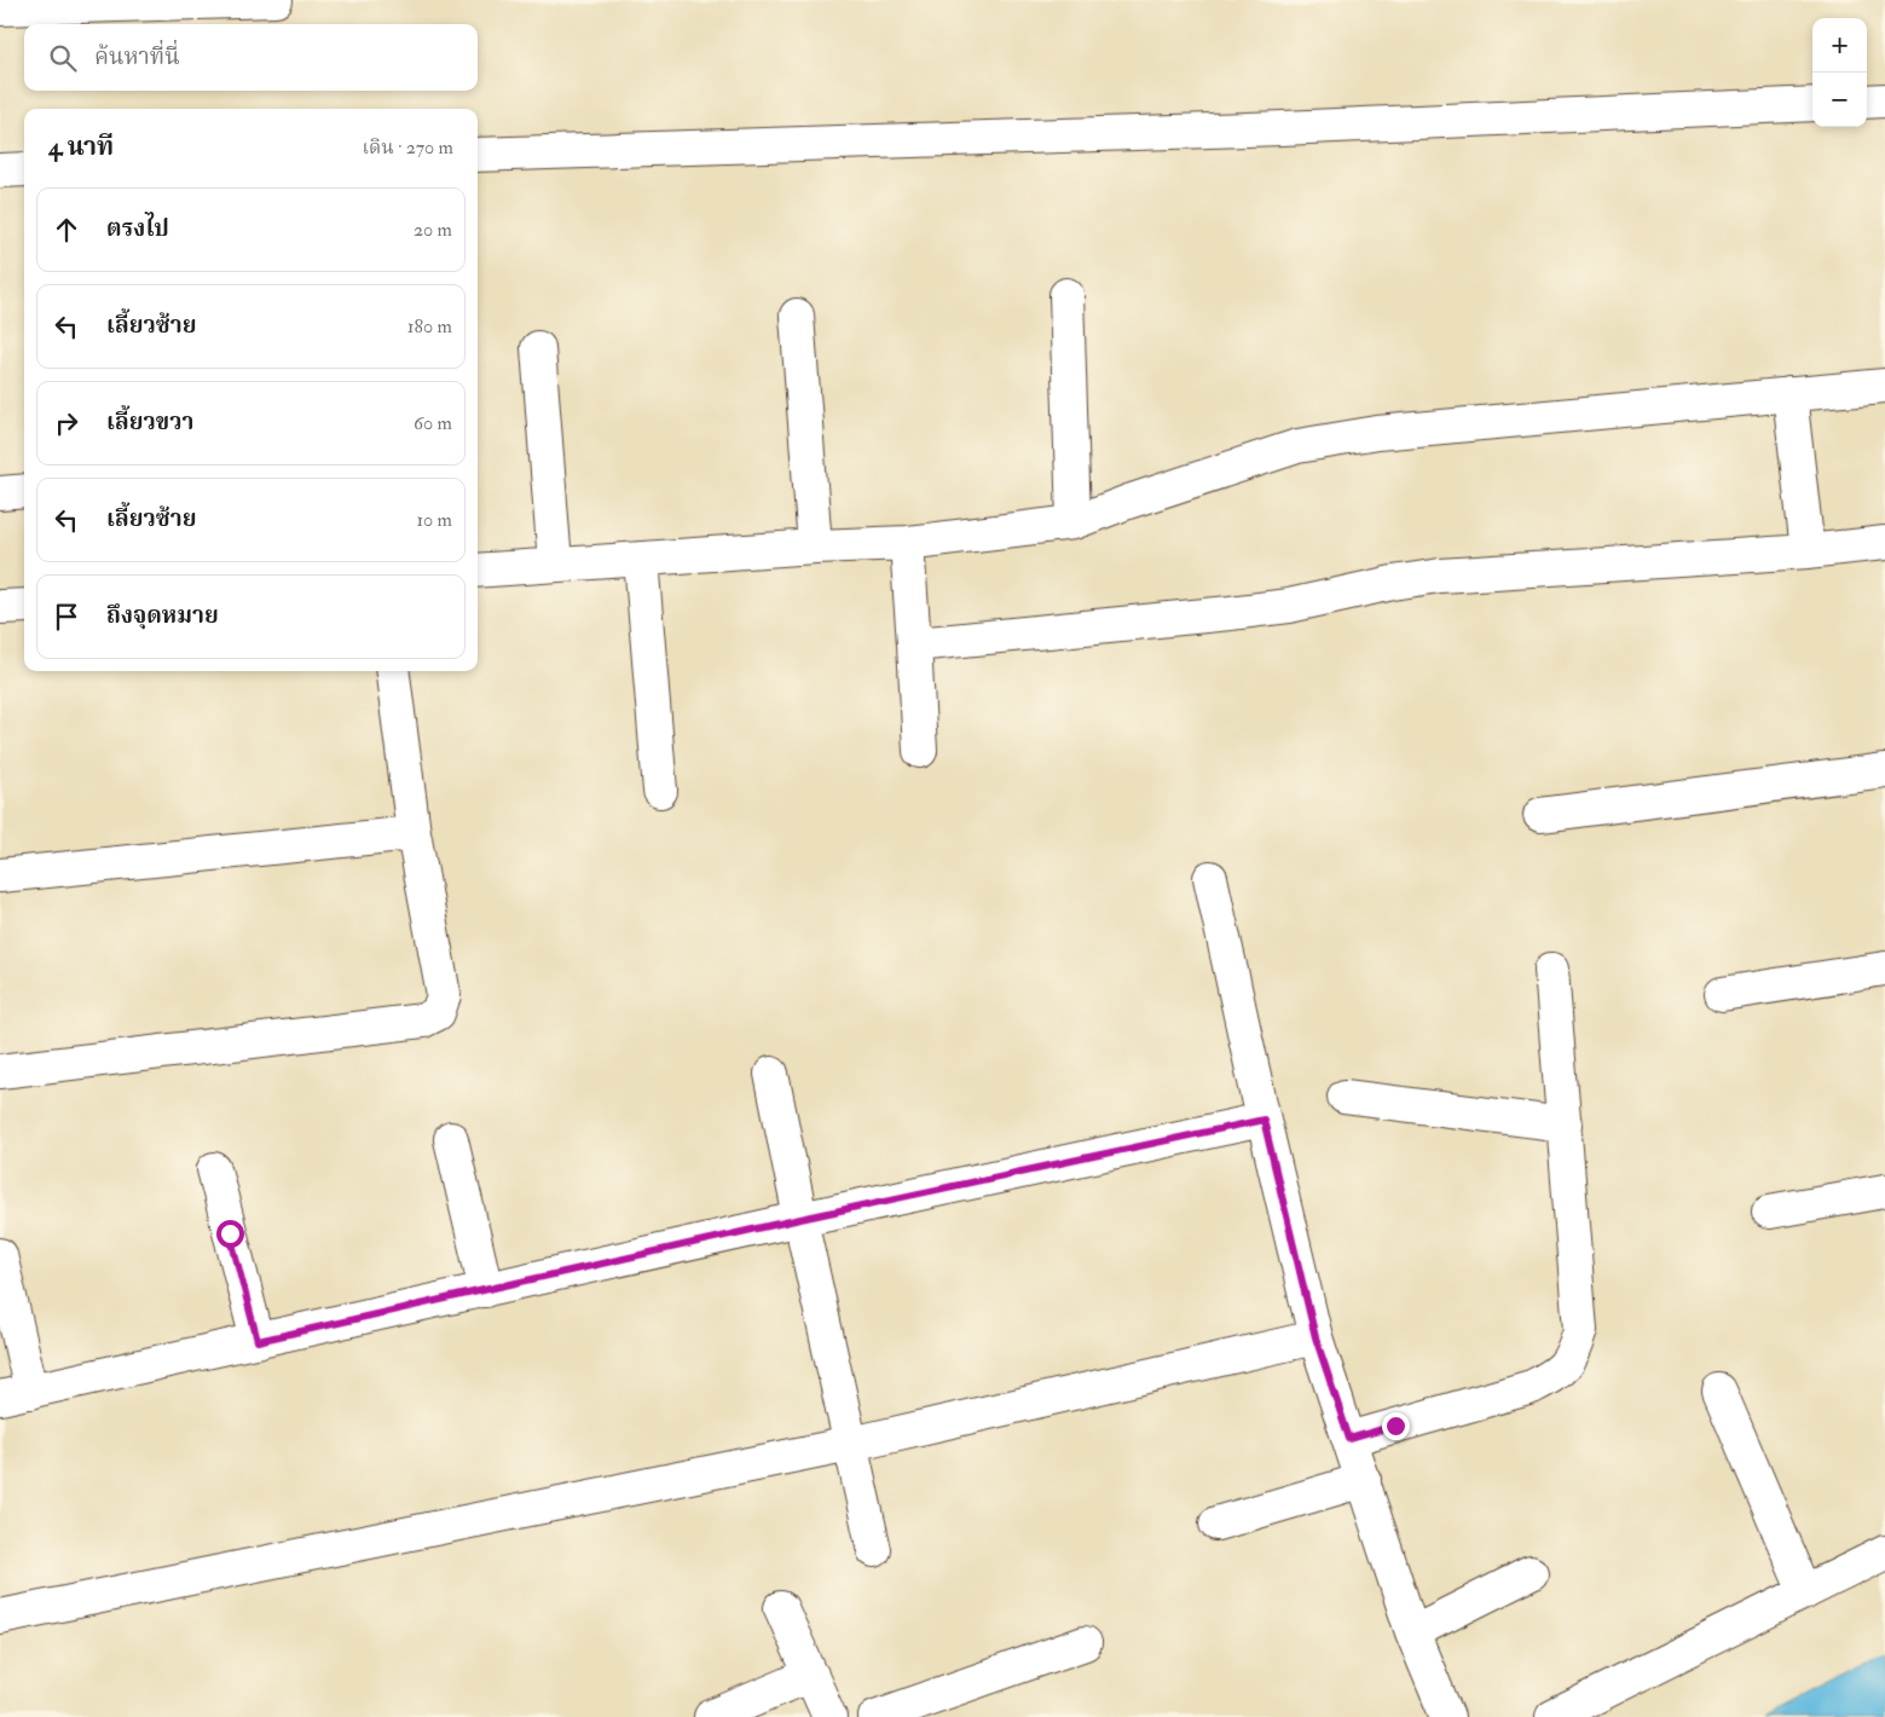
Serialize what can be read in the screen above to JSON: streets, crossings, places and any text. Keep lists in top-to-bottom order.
{
  "page": {
    "map_buttons": ["+", "−"],
    "search": "ค้นหาที่นี่",
    "heading": ["4 นาที", "เดิน · 270 m"],
    "list": [
      ["ตรงไป", "20 m"],
      ["เลี้ยวซ้าย", "180 m"],
      ["เลี้ยวขวา", "60 m"],
      ["เลี้ยวซ้าย", "10 m"],
      "ถึงจุดหมาย"
    ]
  }
}
